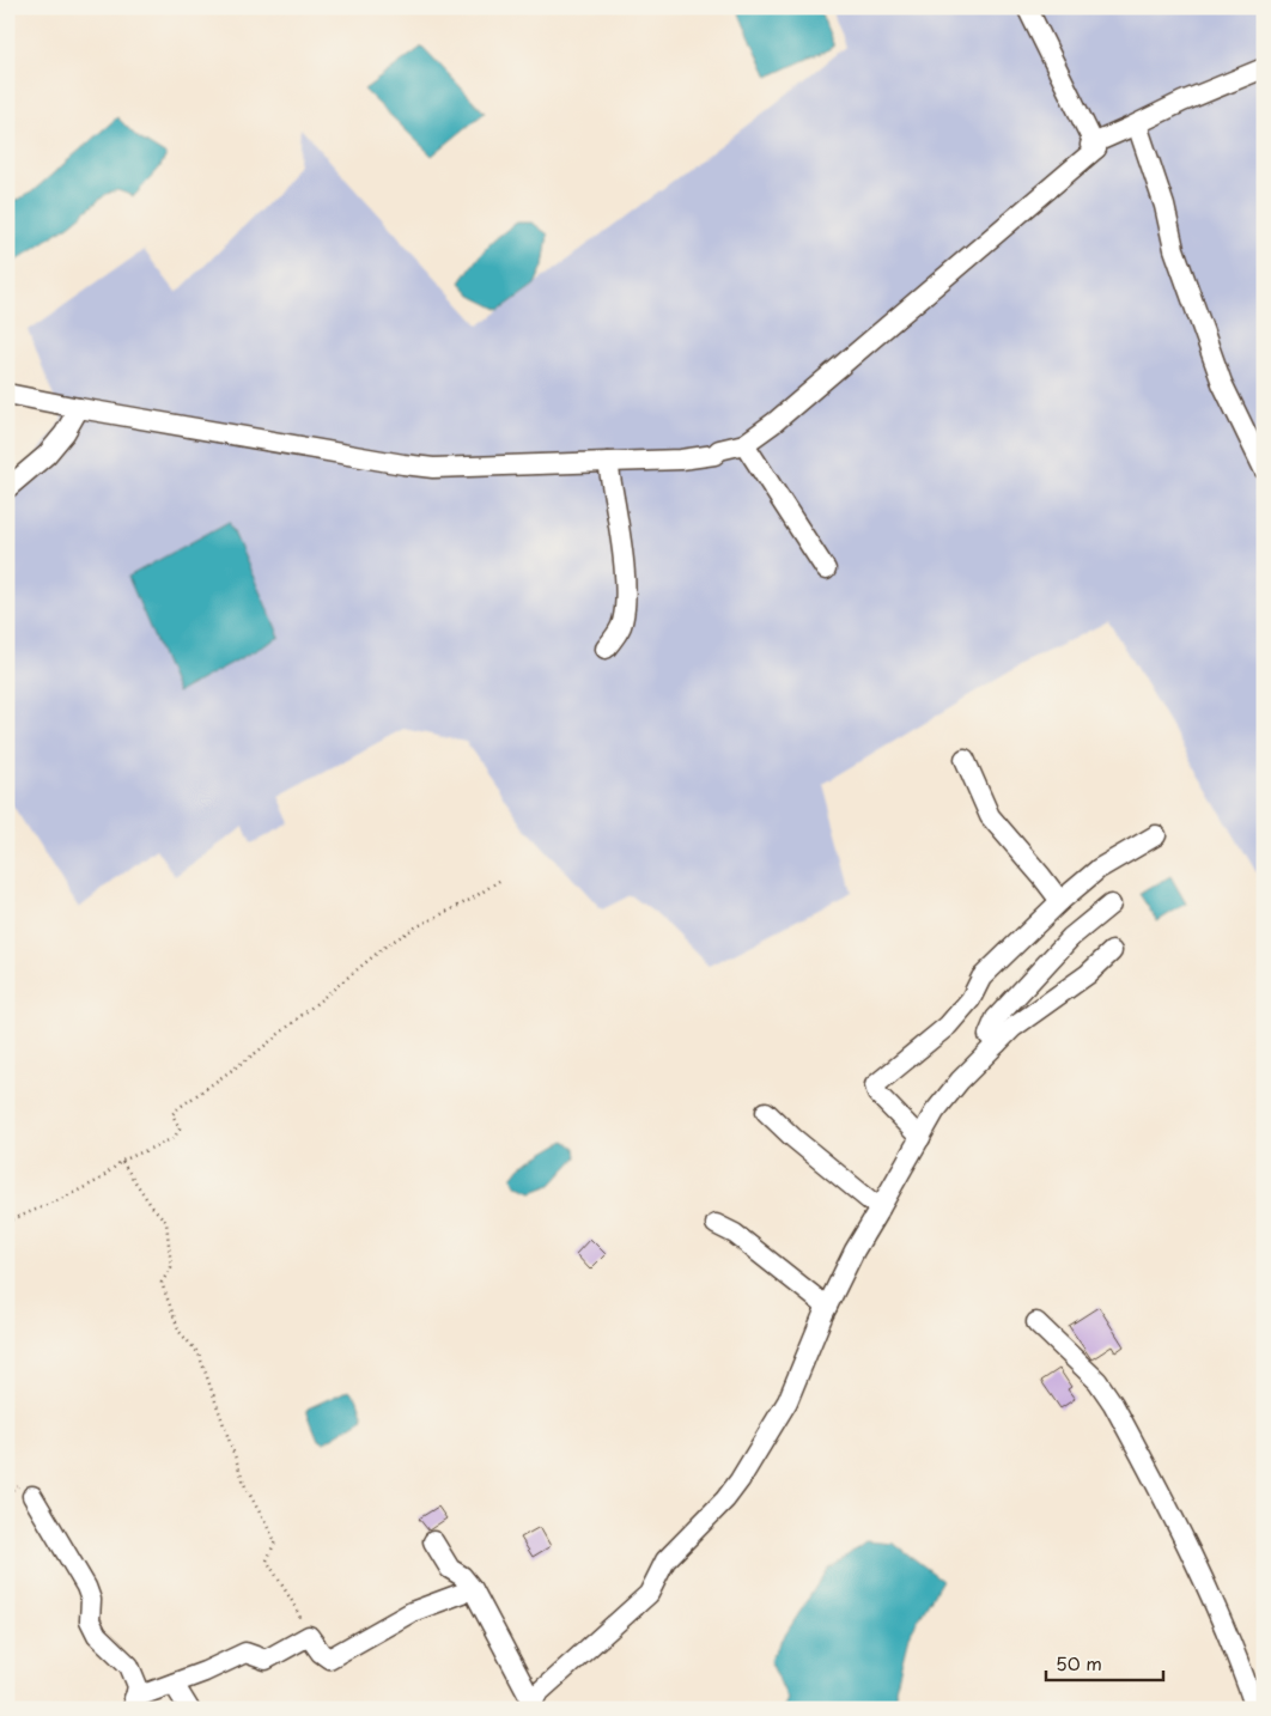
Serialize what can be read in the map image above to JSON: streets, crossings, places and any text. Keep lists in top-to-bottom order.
{
  "scale_bar": "50 m"
}
